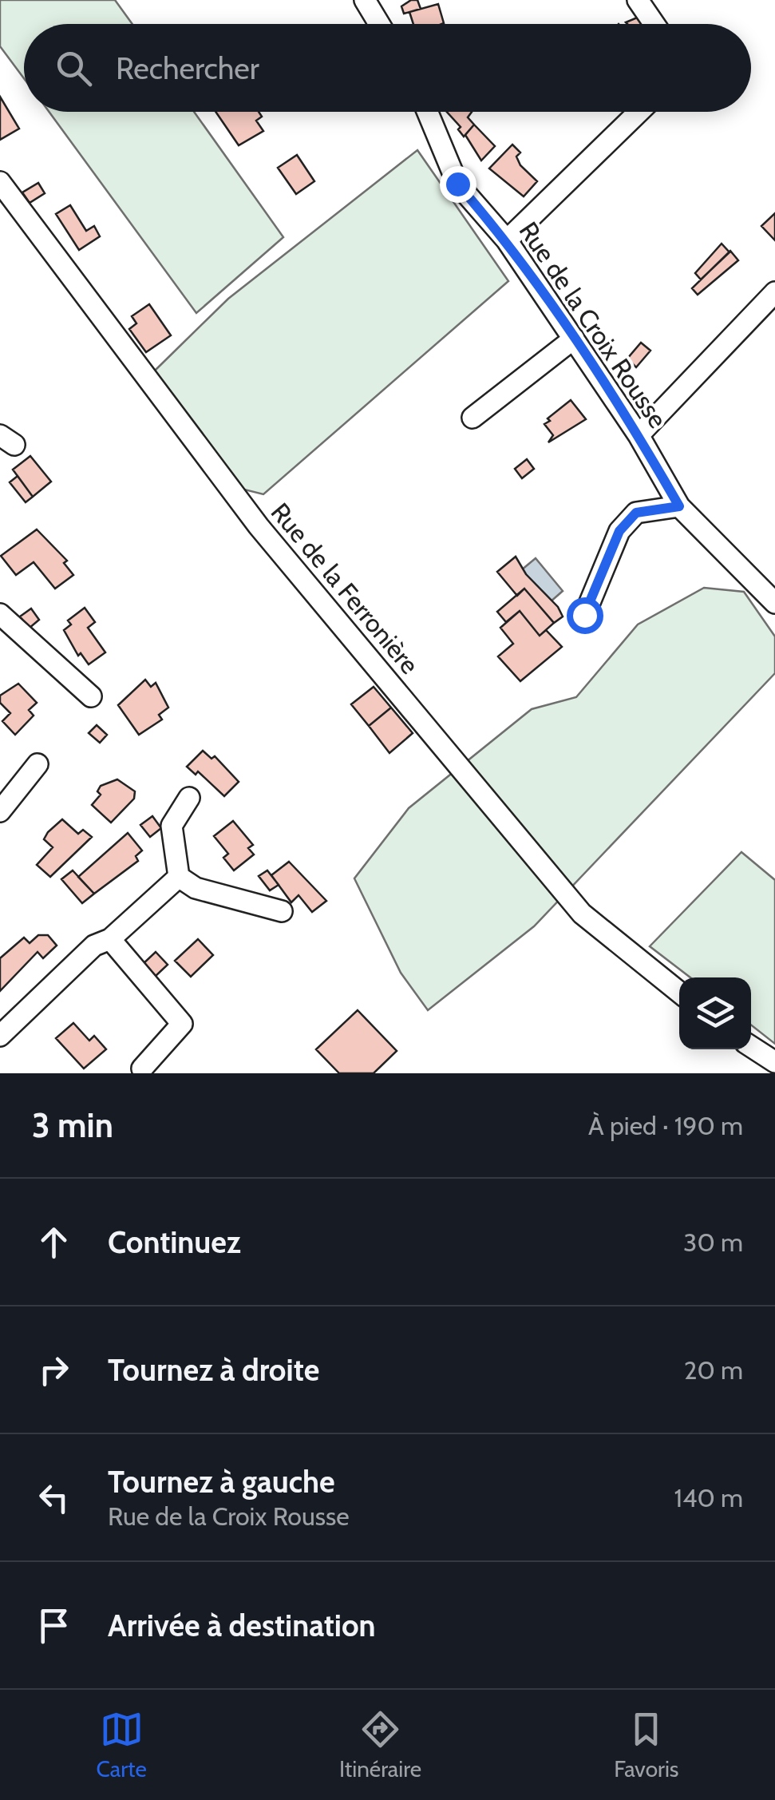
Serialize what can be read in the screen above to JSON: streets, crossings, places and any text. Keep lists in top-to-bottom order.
{
  "streets": {
    "street": ["Rue de la Croix Rousse", "Rue de la Ferronière"]
  },
  "page": {
    "search": "Rechercher",
    "heading": ["3 min", "À pied · 190 m"],
    "list": [
      ["Continuez", "30 m"],
      ["Tournez à droite", "20 m"],
      ["Tournez à gauche", "Rue de la Croix Rousse", "140 m"],
      "Arrivée à destination"
    ],
    "nav": ["Carte", "Itinéraire", "Favoris"]
  }
}
